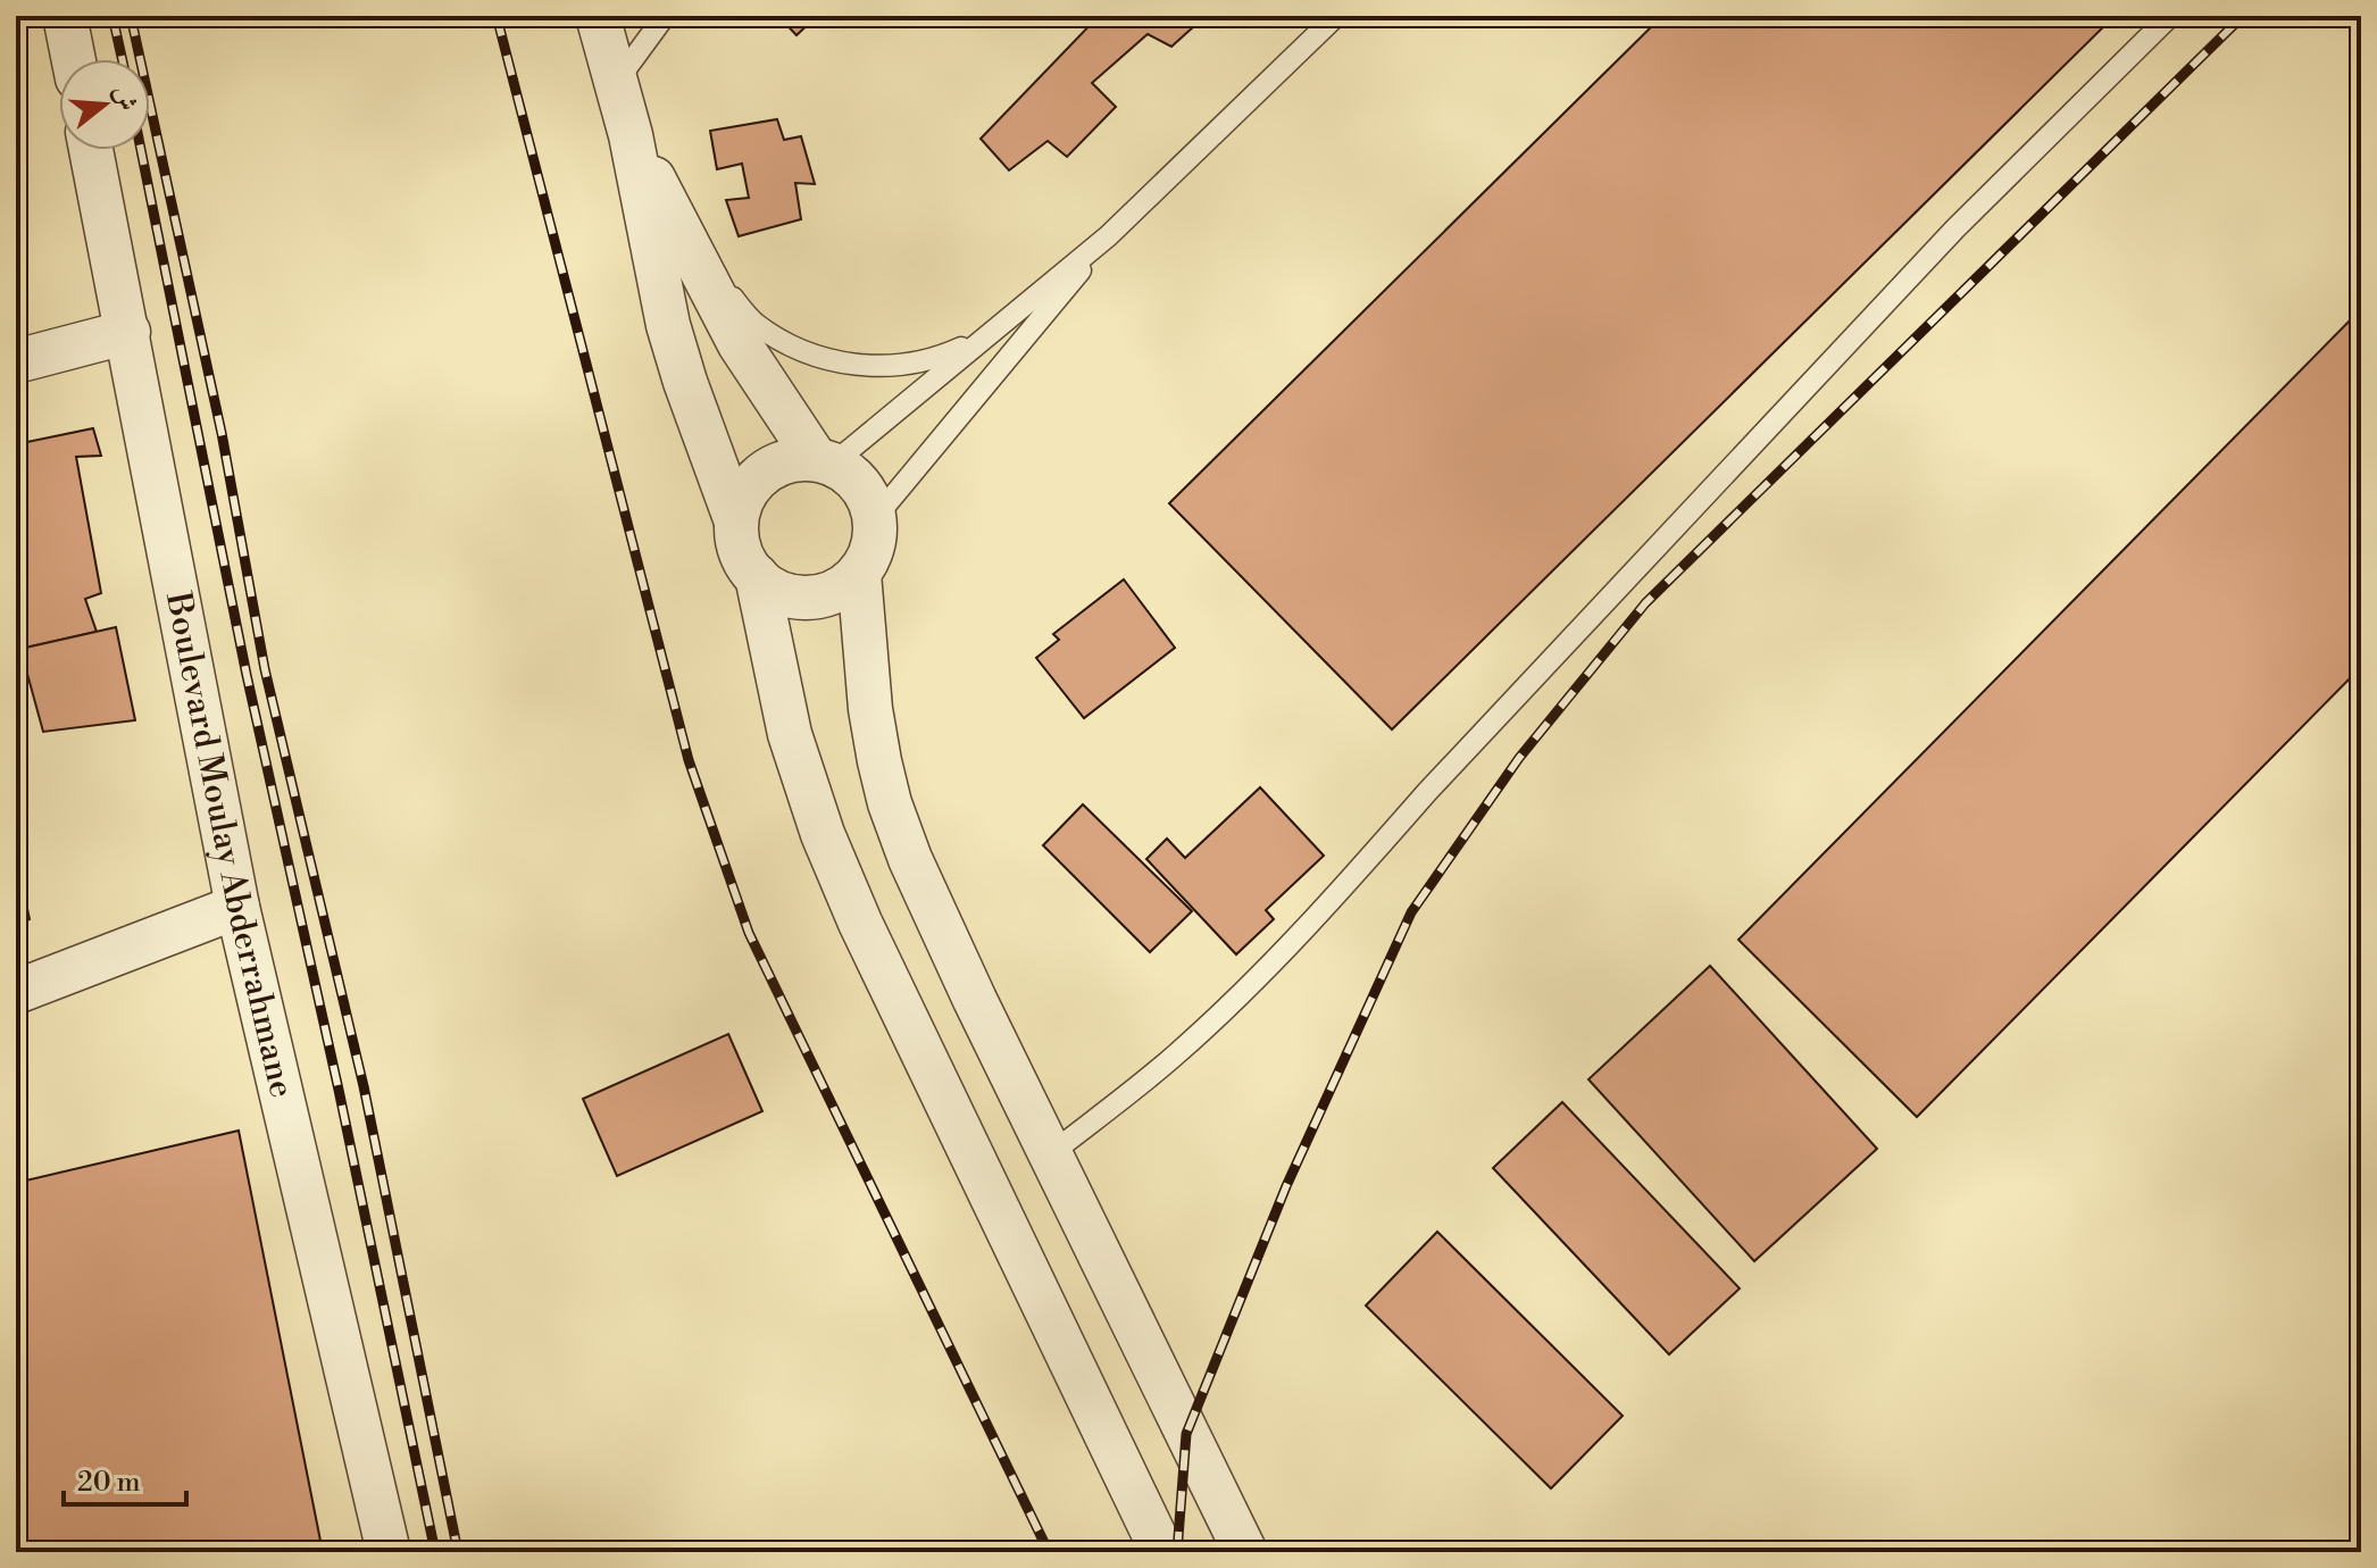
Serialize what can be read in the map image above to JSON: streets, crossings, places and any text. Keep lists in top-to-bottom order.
{
  "streets": {
    "street": ["Boulevard Moulay Abderrahmane"]
  },
  "scale_bar": "20 m",
  "north": "right"
}
